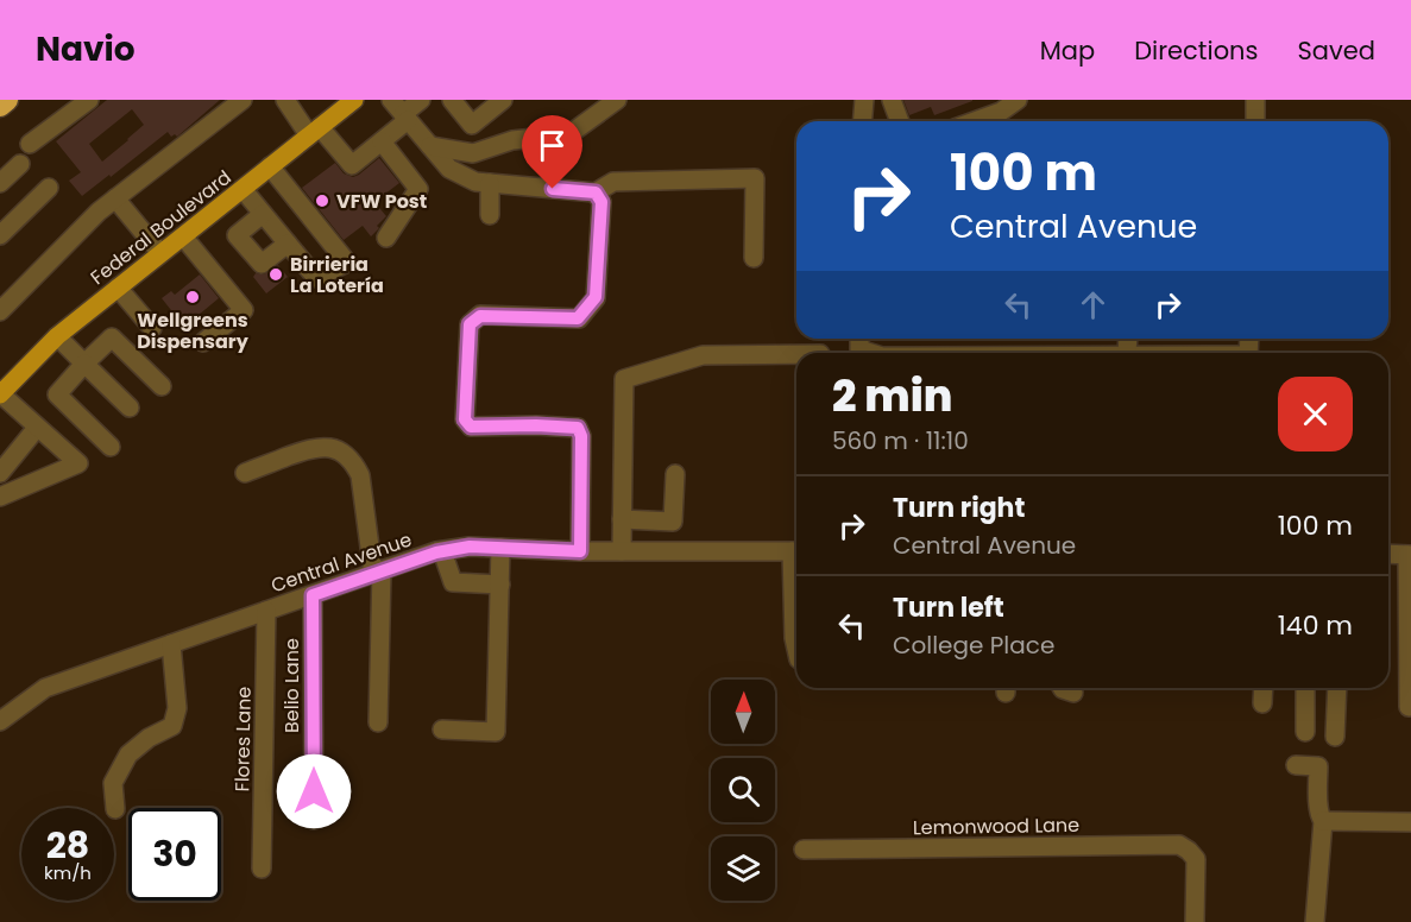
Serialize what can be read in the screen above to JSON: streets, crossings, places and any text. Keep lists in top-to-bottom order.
{
  "streets": {
    "main road": ["Federal Boulevard"],
    "street": [
      "Central Avenue",
      "Belio Lane",
      "Flores Lane",
      "Lemonwood Lane"
    ]
  },
  "crossings": [
    ["Central Avenue", "Belio Lane"],
    ["Central Avenue", "Flores Lane"]
  ],
  "places": ["VFW Post", "Birrieria La Lotería", "Wellgreens Dispensary"],
  "north": "top",
  "page": {
    "header": "Navio",
    "nav": ["Map", "Directions", "Saved"],
    "turn": ["100 m", "Central Avenue"],
    "heading": ["2 min", "560 m · 11:10"],
    "list": [
      {
        "name": "Turn right",
        "note": "Central Avenue",
        "value": "100 m"
      },
      {
        "name": "Turn left",
        "note": "College Place",
        "value": "140 m"
      }
    ],
    "speed": "28 km/h",
    "limit": "30"
  }
}
